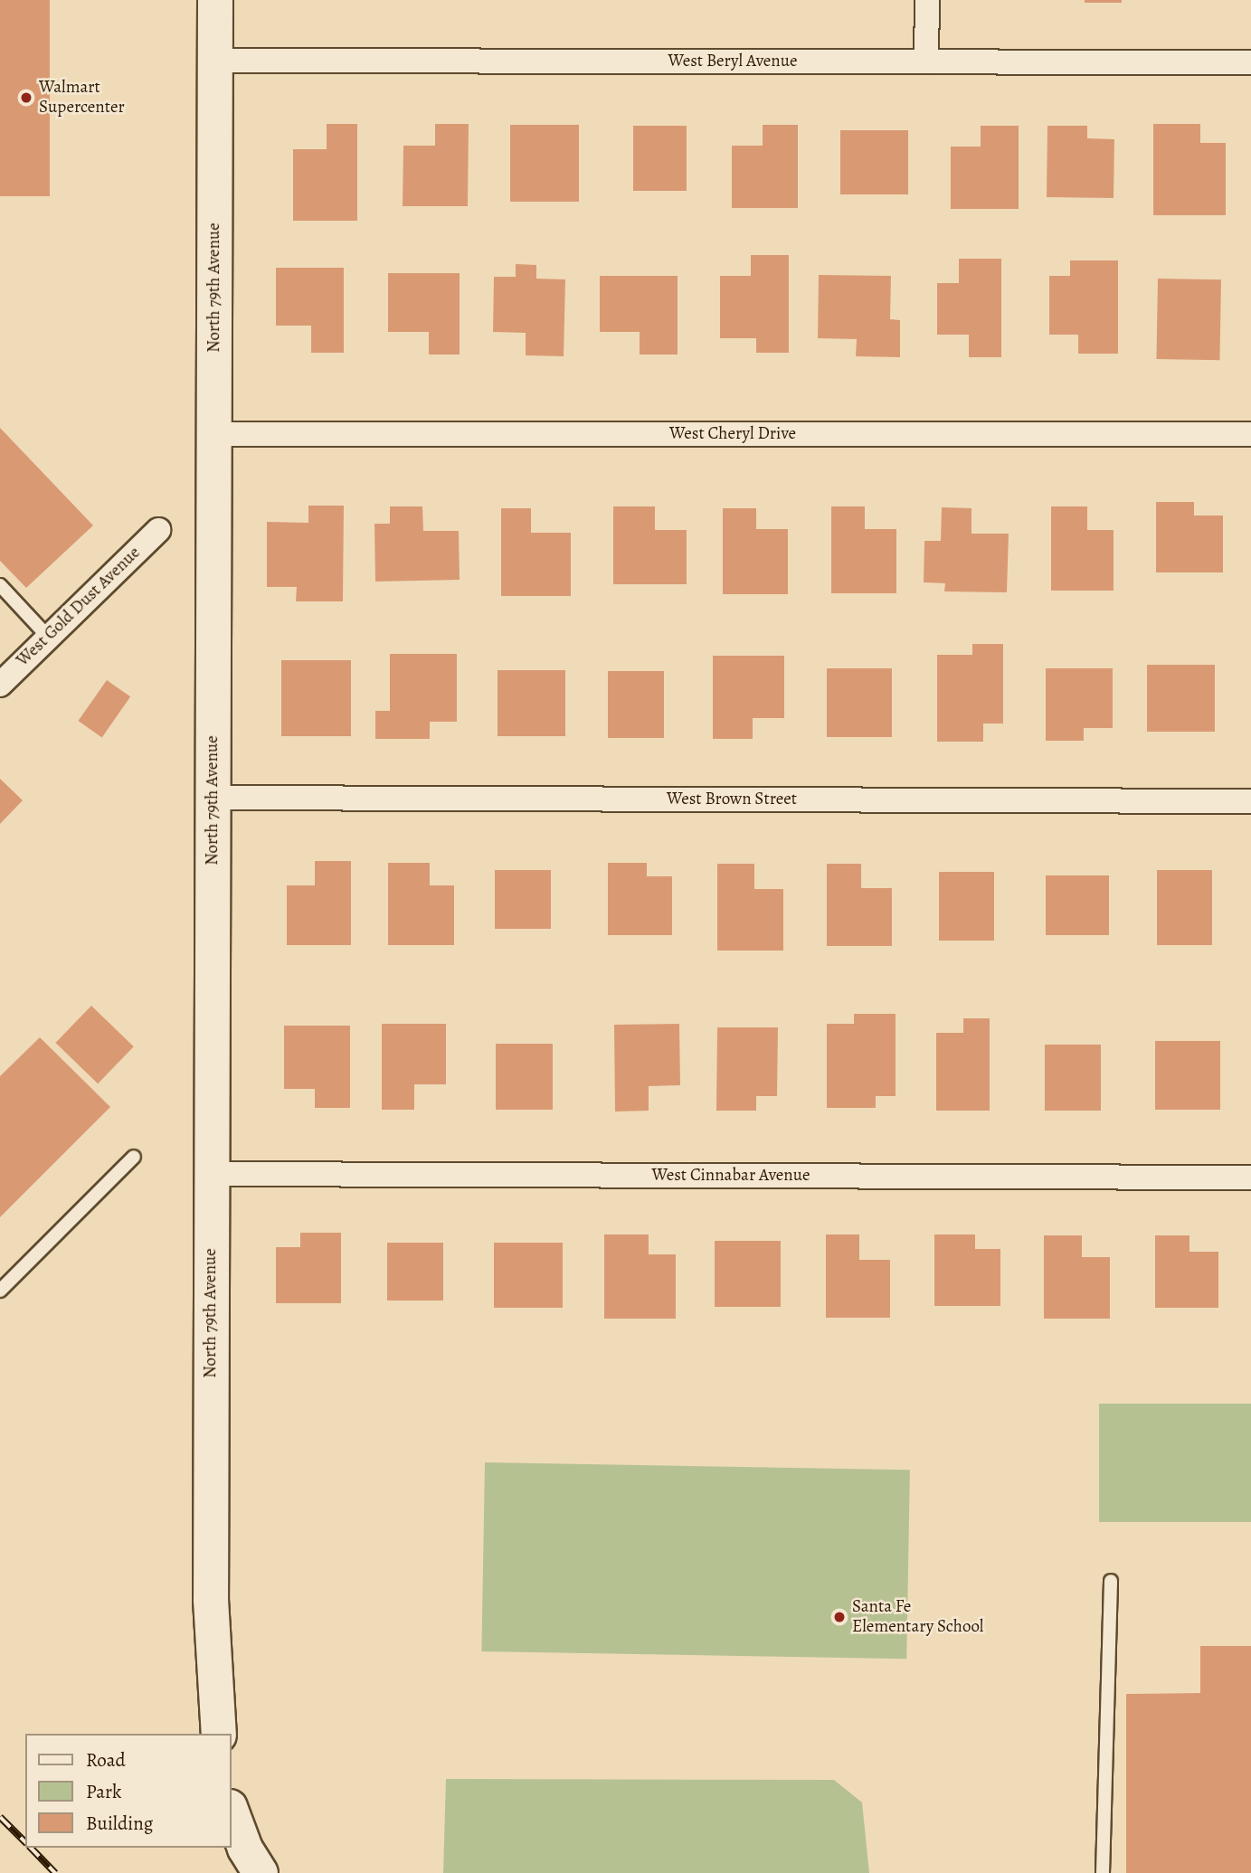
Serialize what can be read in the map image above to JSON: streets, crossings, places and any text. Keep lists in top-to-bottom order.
{
  "streets": {
    "street": [
      "West Beryl Avenue",
      "North 79th Avenue",
      "West Cheryl Drive",
      "West Gold Dust Avenue",
      "West Brown Street",
      "West Cinnabar Avenue"
    ]
  },
  "crossings": [
    ["West Beryl Avenue", "North 79th Avenue"],
    ["North 79th Avenue", "West Cheryl Drive"],
    ["North 79th Avenue", "West Brown Street"],
    ["North 79th Avenue", "West Cinnabar Avenue"]
  ],
  "places": ["Walmart Supercenter", "Santa Fe Elementary School"],
  "legend": ["Road", "Park", "Building"]
}
